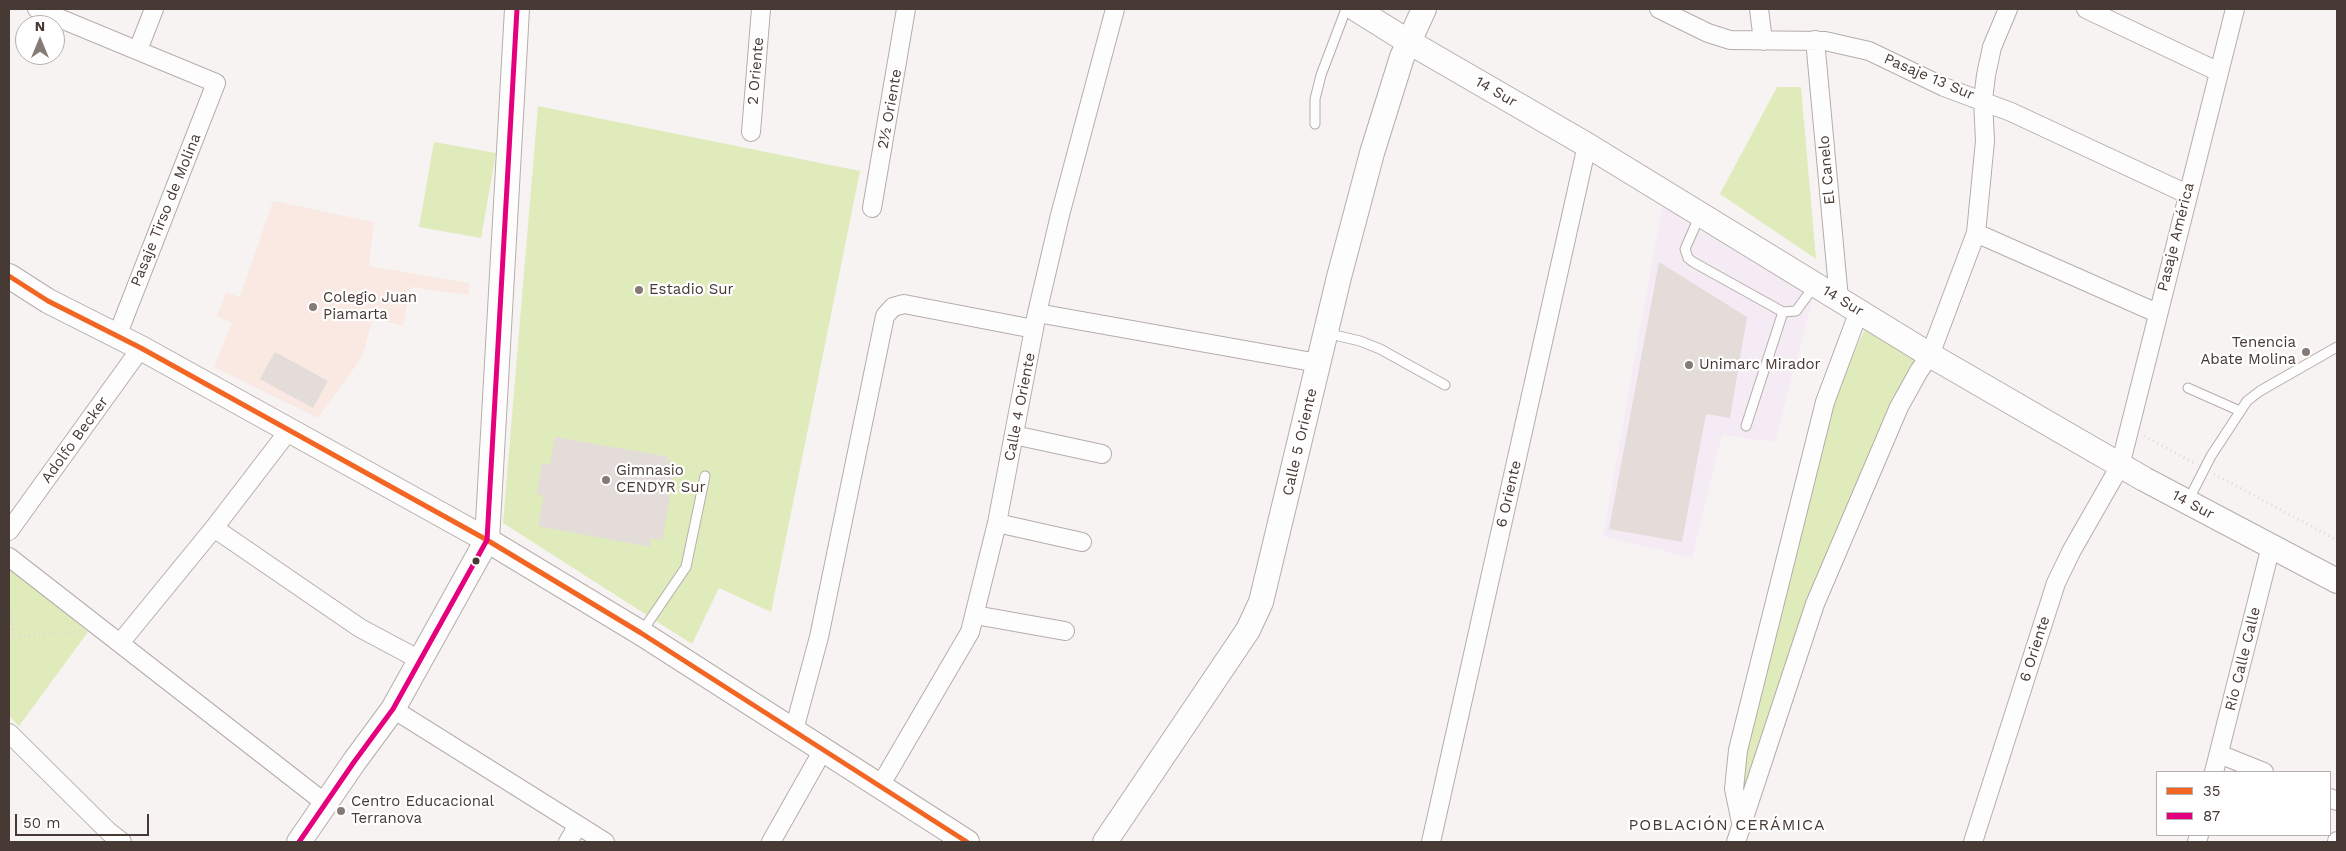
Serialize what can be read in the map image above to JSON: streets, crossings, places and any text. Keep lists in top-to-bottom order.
{
  "streets": {
    "main road": ["14 Sur", "Calle 5 Oriente"],
    "street": [
      "2 Oriente",
      "Pasaje 13 Sur",
      "2½ Oriente",
      "El Canelo",
      "Pasaje Tirso de Molina",
      "Pasaje América",
      "Calle 4 Oriente",
      "Adolfo Becker",
      "6 Oriente",
      "Río Calle Calle"
    ]
  },
  "crossings": [
    ["Pasaje 13 Sur", "El Canelo"],
    ["Pasaje 13 Sur", "Pasaje América"],
    ["14 Sur", "El Canelo"],
    ["14 Sur", "Pasaje América"],
    ["14 Sur", "Calle 5 Oriente"],
    ["14 Sur", "6 Oriente"],
    ["14 Sur", "Río Calle Calle"],
    ["Pasaje América", "6 Oriente"]
  ],
  "districts": ["POBLACIÓN CERÁMICA"],
  "places": [
    "Estadio Sur",
    "Colegio Juan Piamarta",
    "Tenencia Abate Molina",
    "Unimarc Mirador",
    "Gimnasio CENDYR Sur",
    "Centro Educacional Terranova"
  ],
  "lines": ["transit line 87", "transit line 35"],
  "legend": ["35", "87"],
  "scale_bar": "50 m",
  "north": "top"
}
